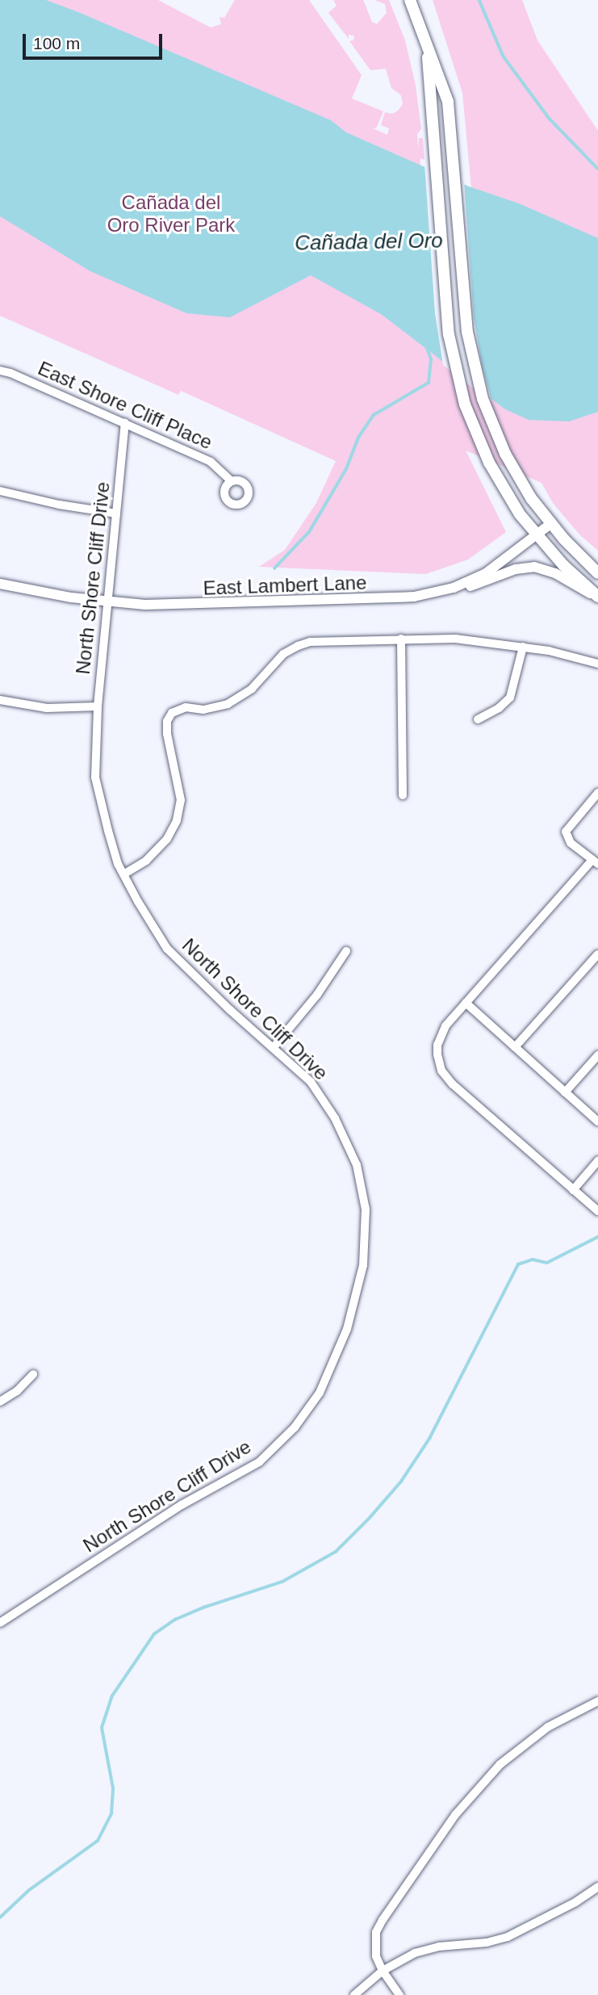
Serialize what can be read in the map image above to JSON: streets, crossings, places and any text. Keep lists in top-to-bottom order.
{
  "streets": {
    "street": ["East Shore Cliff Place", "North Shore Cliff Drive", "East Lambert Lane"]
  },
  "crossings": [
    ["East Shore Cliff Place", "North Shore Cliff Drive"],
    ["North Shore Cliff Drive", "East Lambert Lane"]
  ],
  "water": ["Cañada del Oro"],
  "parks": ["Cañada del Oro River Park"],
  "scale_bar": "100 m"
}
